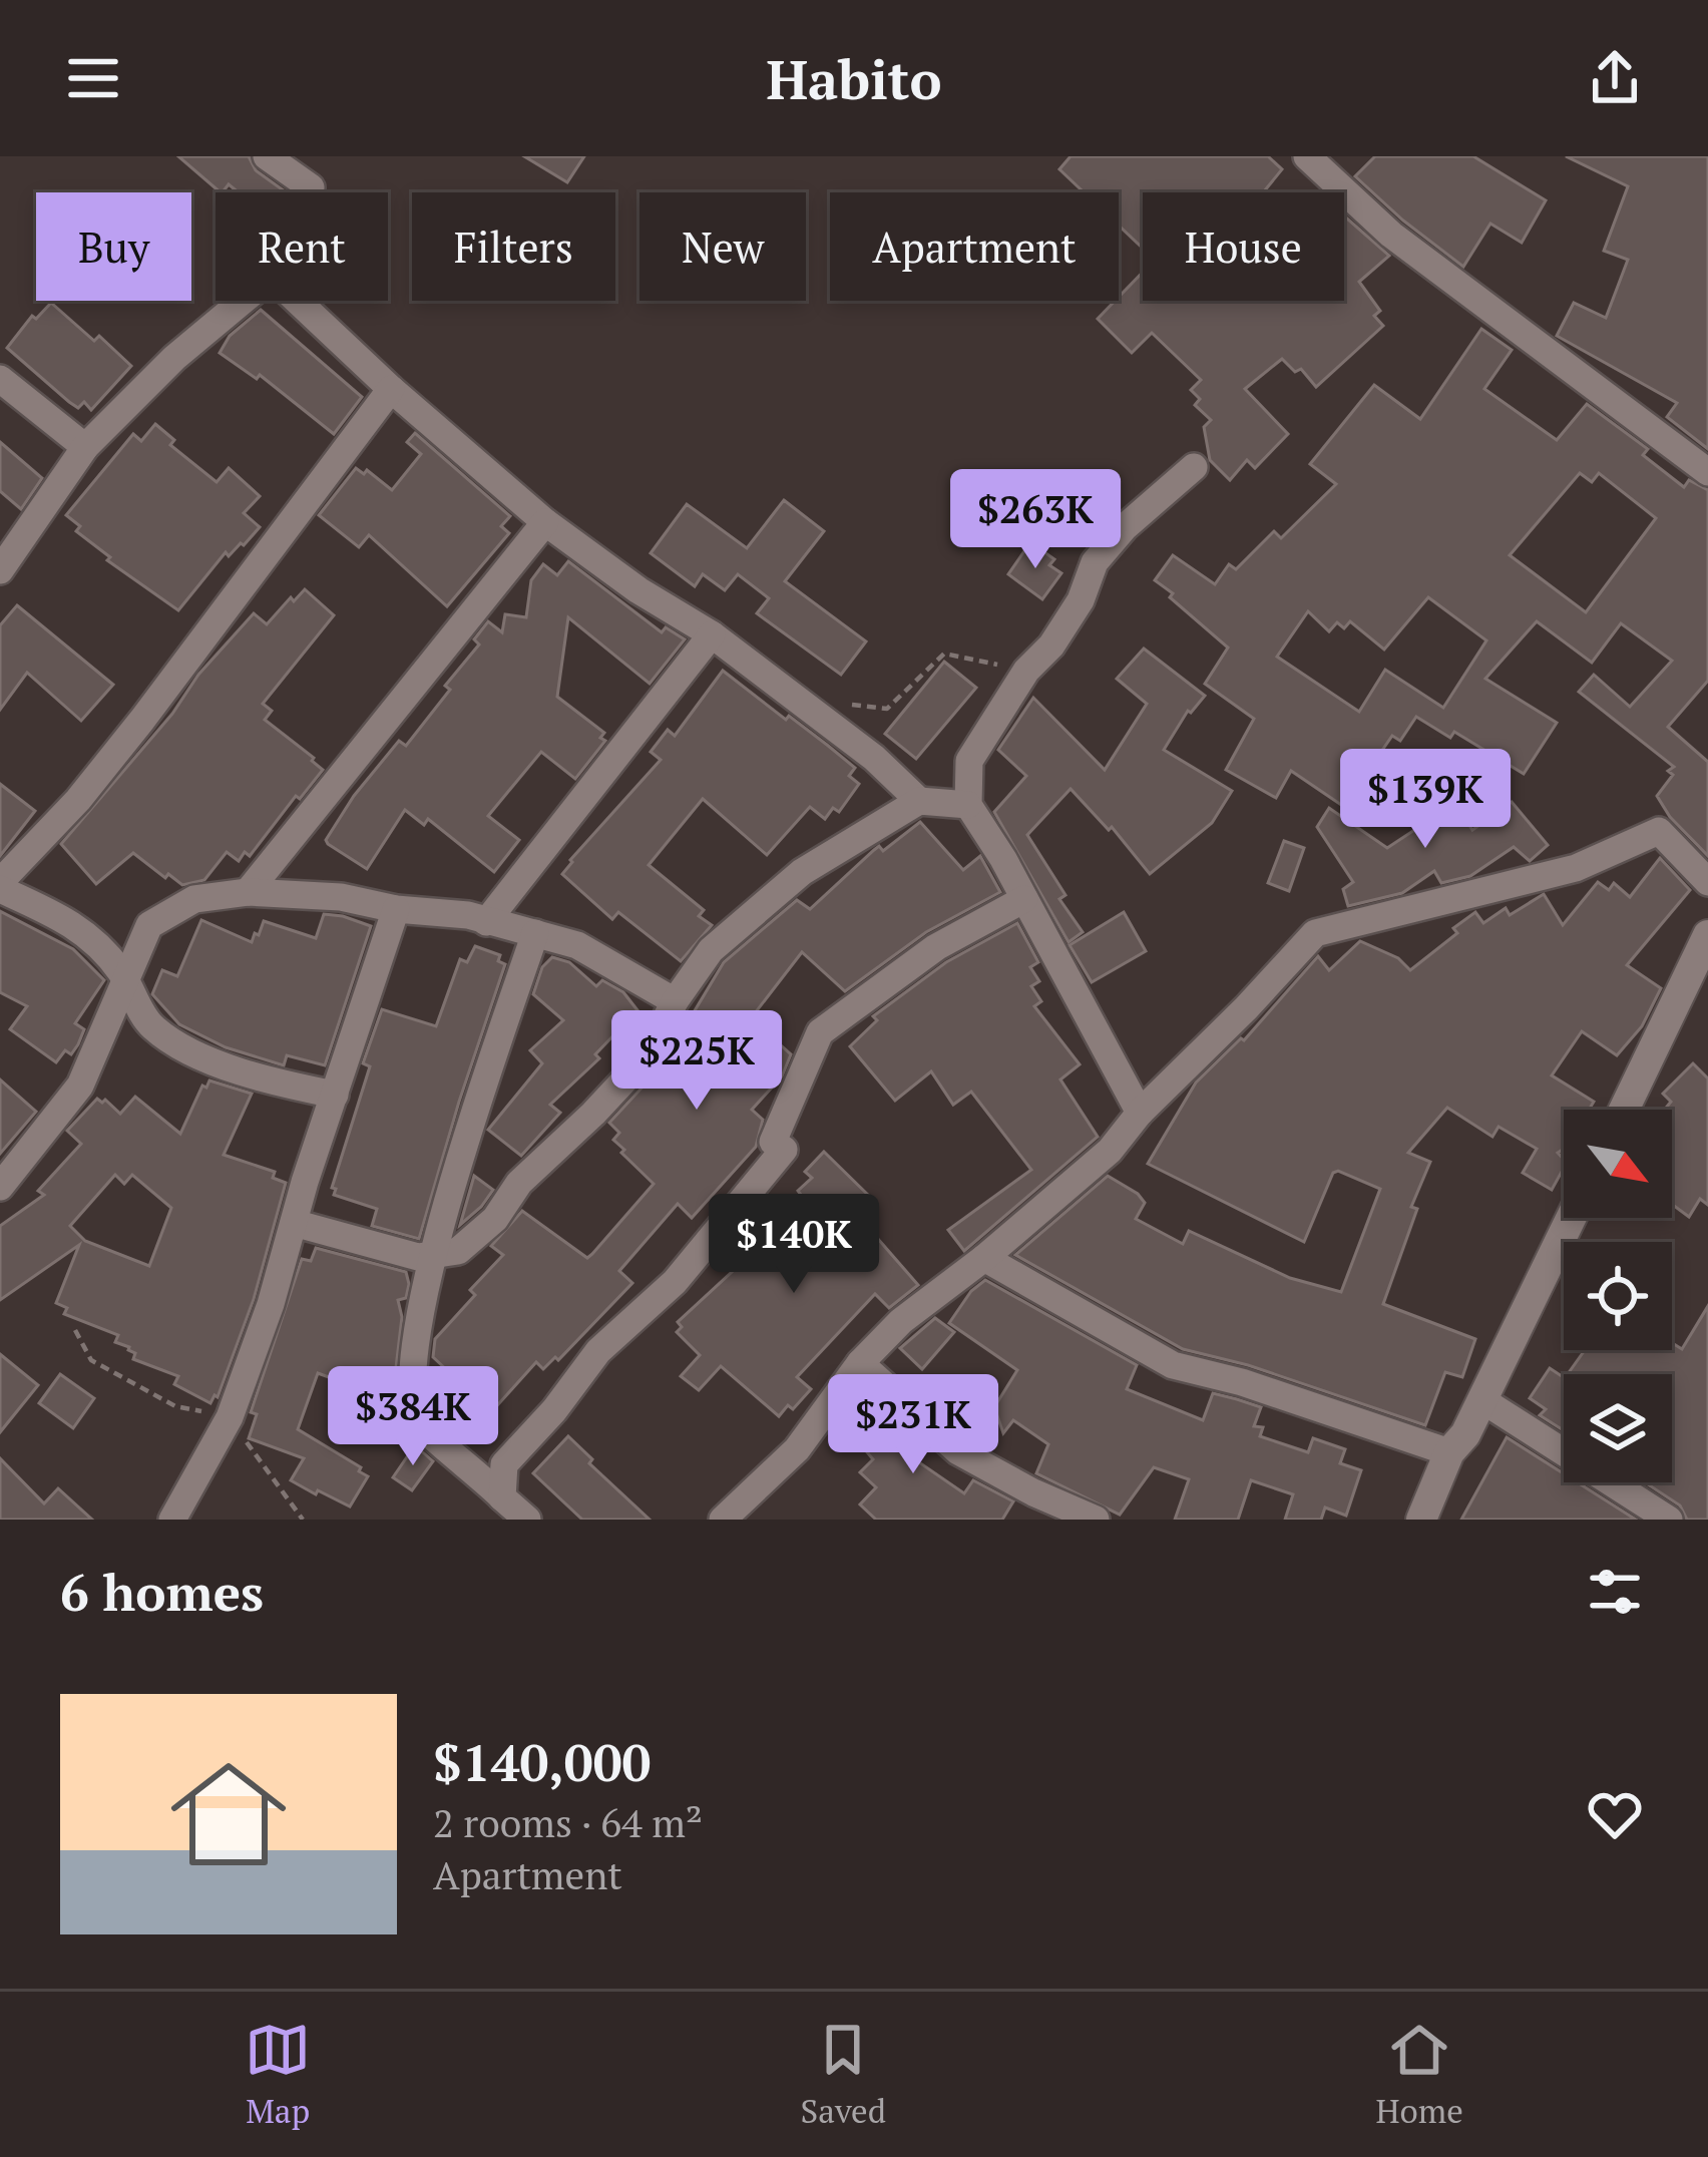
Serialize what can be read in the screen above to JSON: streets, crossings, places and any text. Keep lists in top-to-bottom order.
{
  "north": "bottom right",
  "page": {
    "header": "Habito",
    "chip": [
      "Buy",
      "Rent",
      "Filters",
      "New",
      "Apartment",
      "House"
    ],
    "price": [
      "$263K",
      "$139K",
      "$225K",
      "$140K",
      "$384K",
      "$231K"
    ],
    "heading": "6 homes",
    "list": [
      {
        "name": "$140,000",
        "note": "2 rooms · 64 m² · Apartment"
      }
    ],
    "tabs": ["Map", "Saved", "Home"]
  }
}
